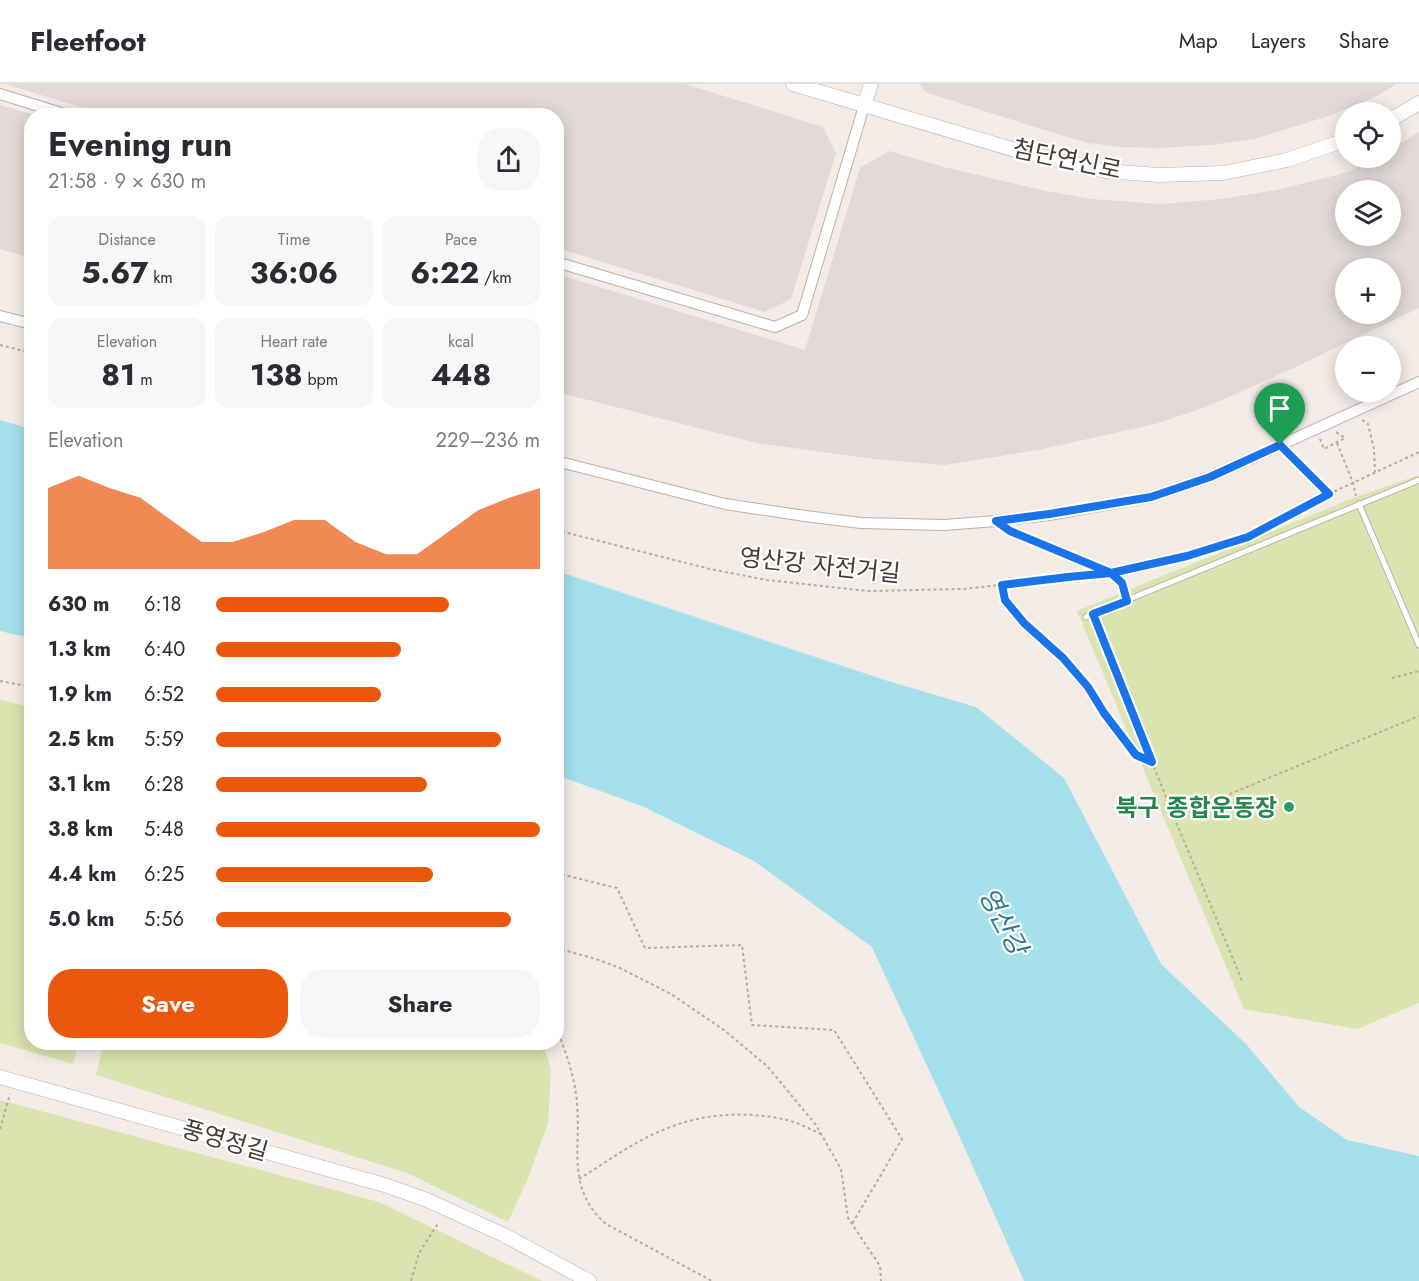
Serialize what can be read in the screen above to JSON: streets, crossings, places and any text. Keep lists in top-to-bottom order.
{
  "streets": {
    "street": ["첨단연신로", "풍영정길"],
    "path": ["영산강 자전거길"]
  },
  "water": ["영산강"],
  "places": ["북구 종합운동장"],
  "page": {
    "header": "Fleetfoot",
    "nav": ["Map", "Layers", "Share"],
    "map_buttons": ["+", "−"],
    "heading": ["Evening run", "21:58 · 9 × 630 m"],
    "stats": [
      ["Distance", "5.67 km"],
      ["Time", "36:06"],
      ["Pace", "6:22 /km"],
      ["Elevation", "81 m"],
      ["Heart rate", "138 bpm"],
      ["kcal", "448"]
    ],
    "chart": ["Elevation", "229–236 m"],
    "list": [
      {
        "name": "630 m",
        "note": "6:18"
      },
      {
        "name": "1.3 km",
        "note": "6:40"
      },
      {
        "name": "1.9 km",
        "note": "6:52"
      },
      {
        "name": "2.5 km",
        "note": "5:59"
      },
      {
        "name": "3.1 km",
        "note": "6:28"
      },
      {
        "name": "3.8 km",
        "note": "5:48"
      },
      {
        "name": "4.4 km",
        "note": "6:25"
      },
      {
        "name": "5.0 km",
        "note": "5:56"
      }
    ],
    "buttons": ["Save", "Share"]
  }
}
